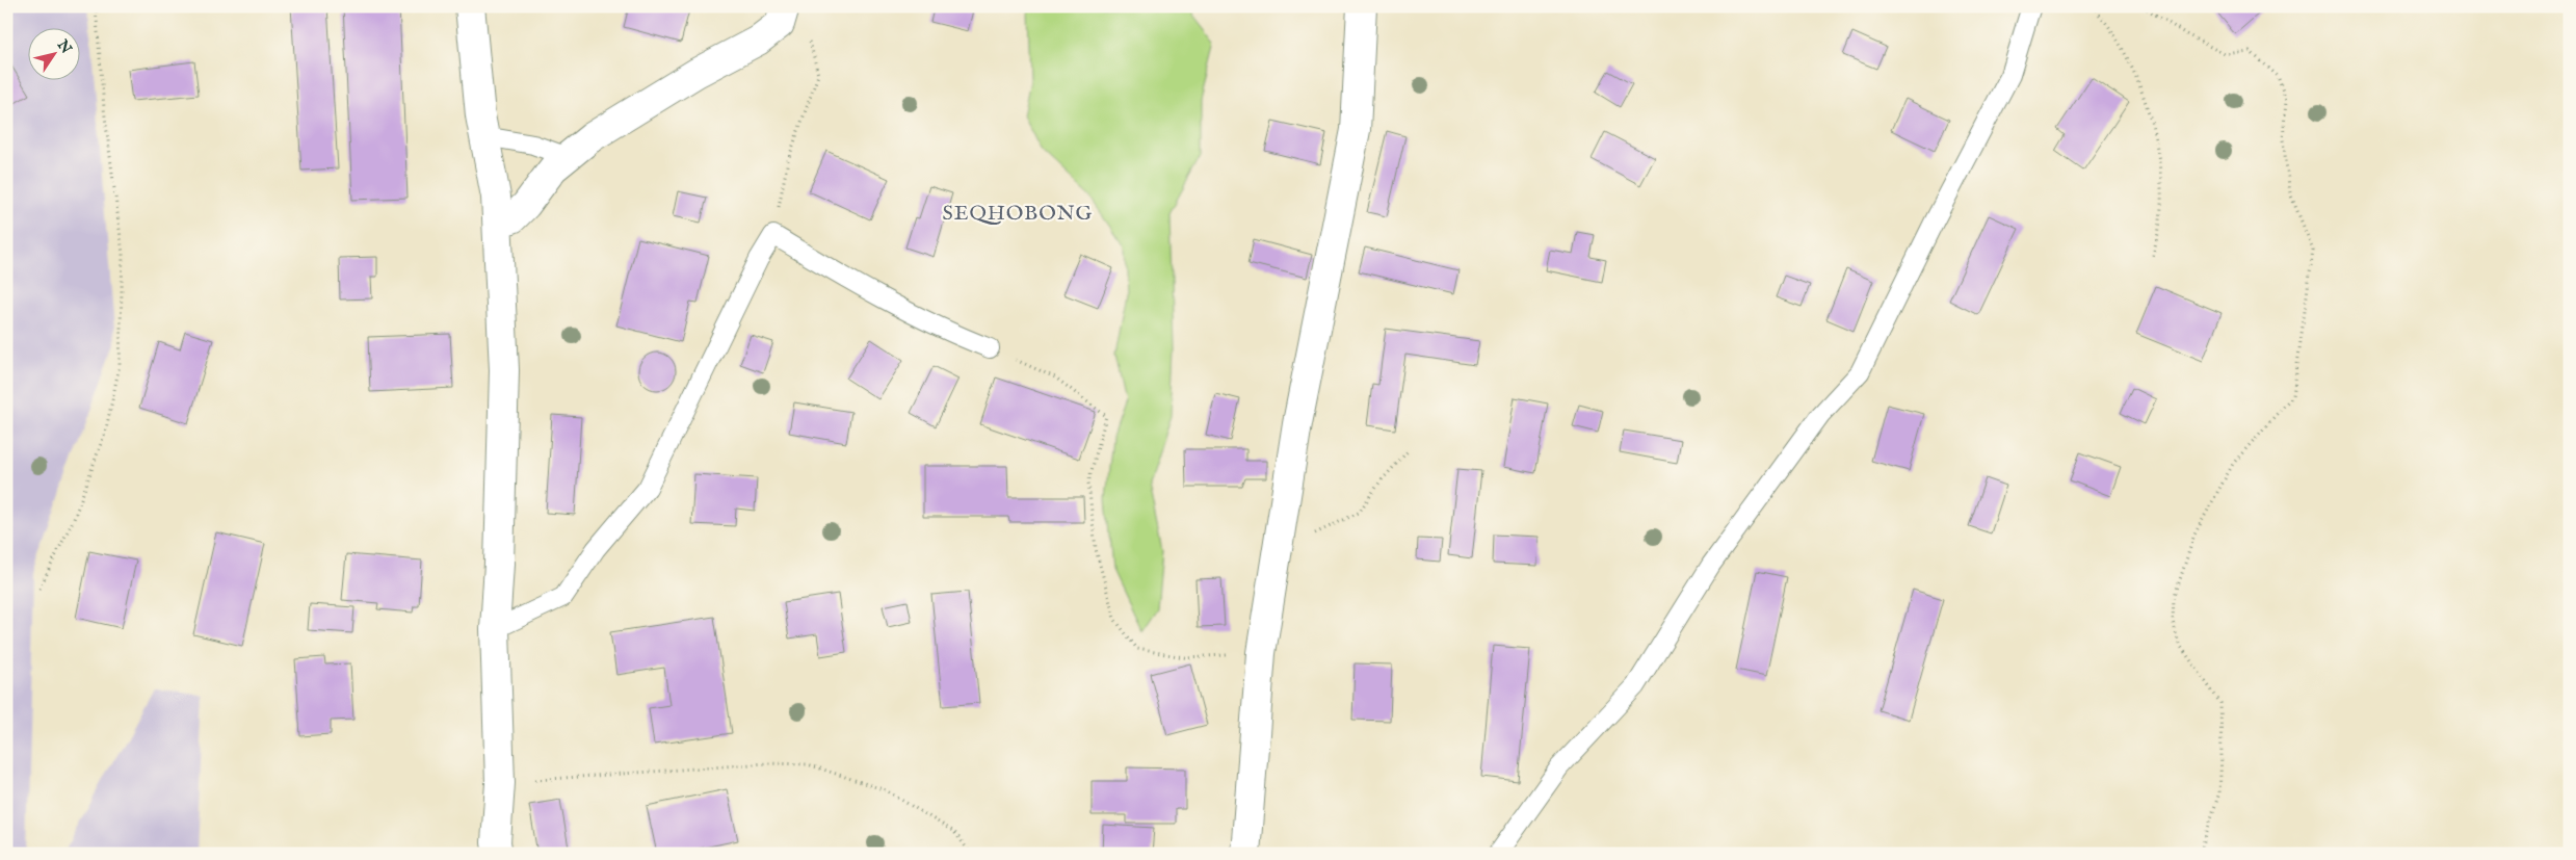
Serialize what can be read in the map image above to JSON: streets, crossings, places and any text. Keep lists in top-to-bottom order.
{
  "districts": ["SEQHOBONG"],
  "north": "top right"
}
